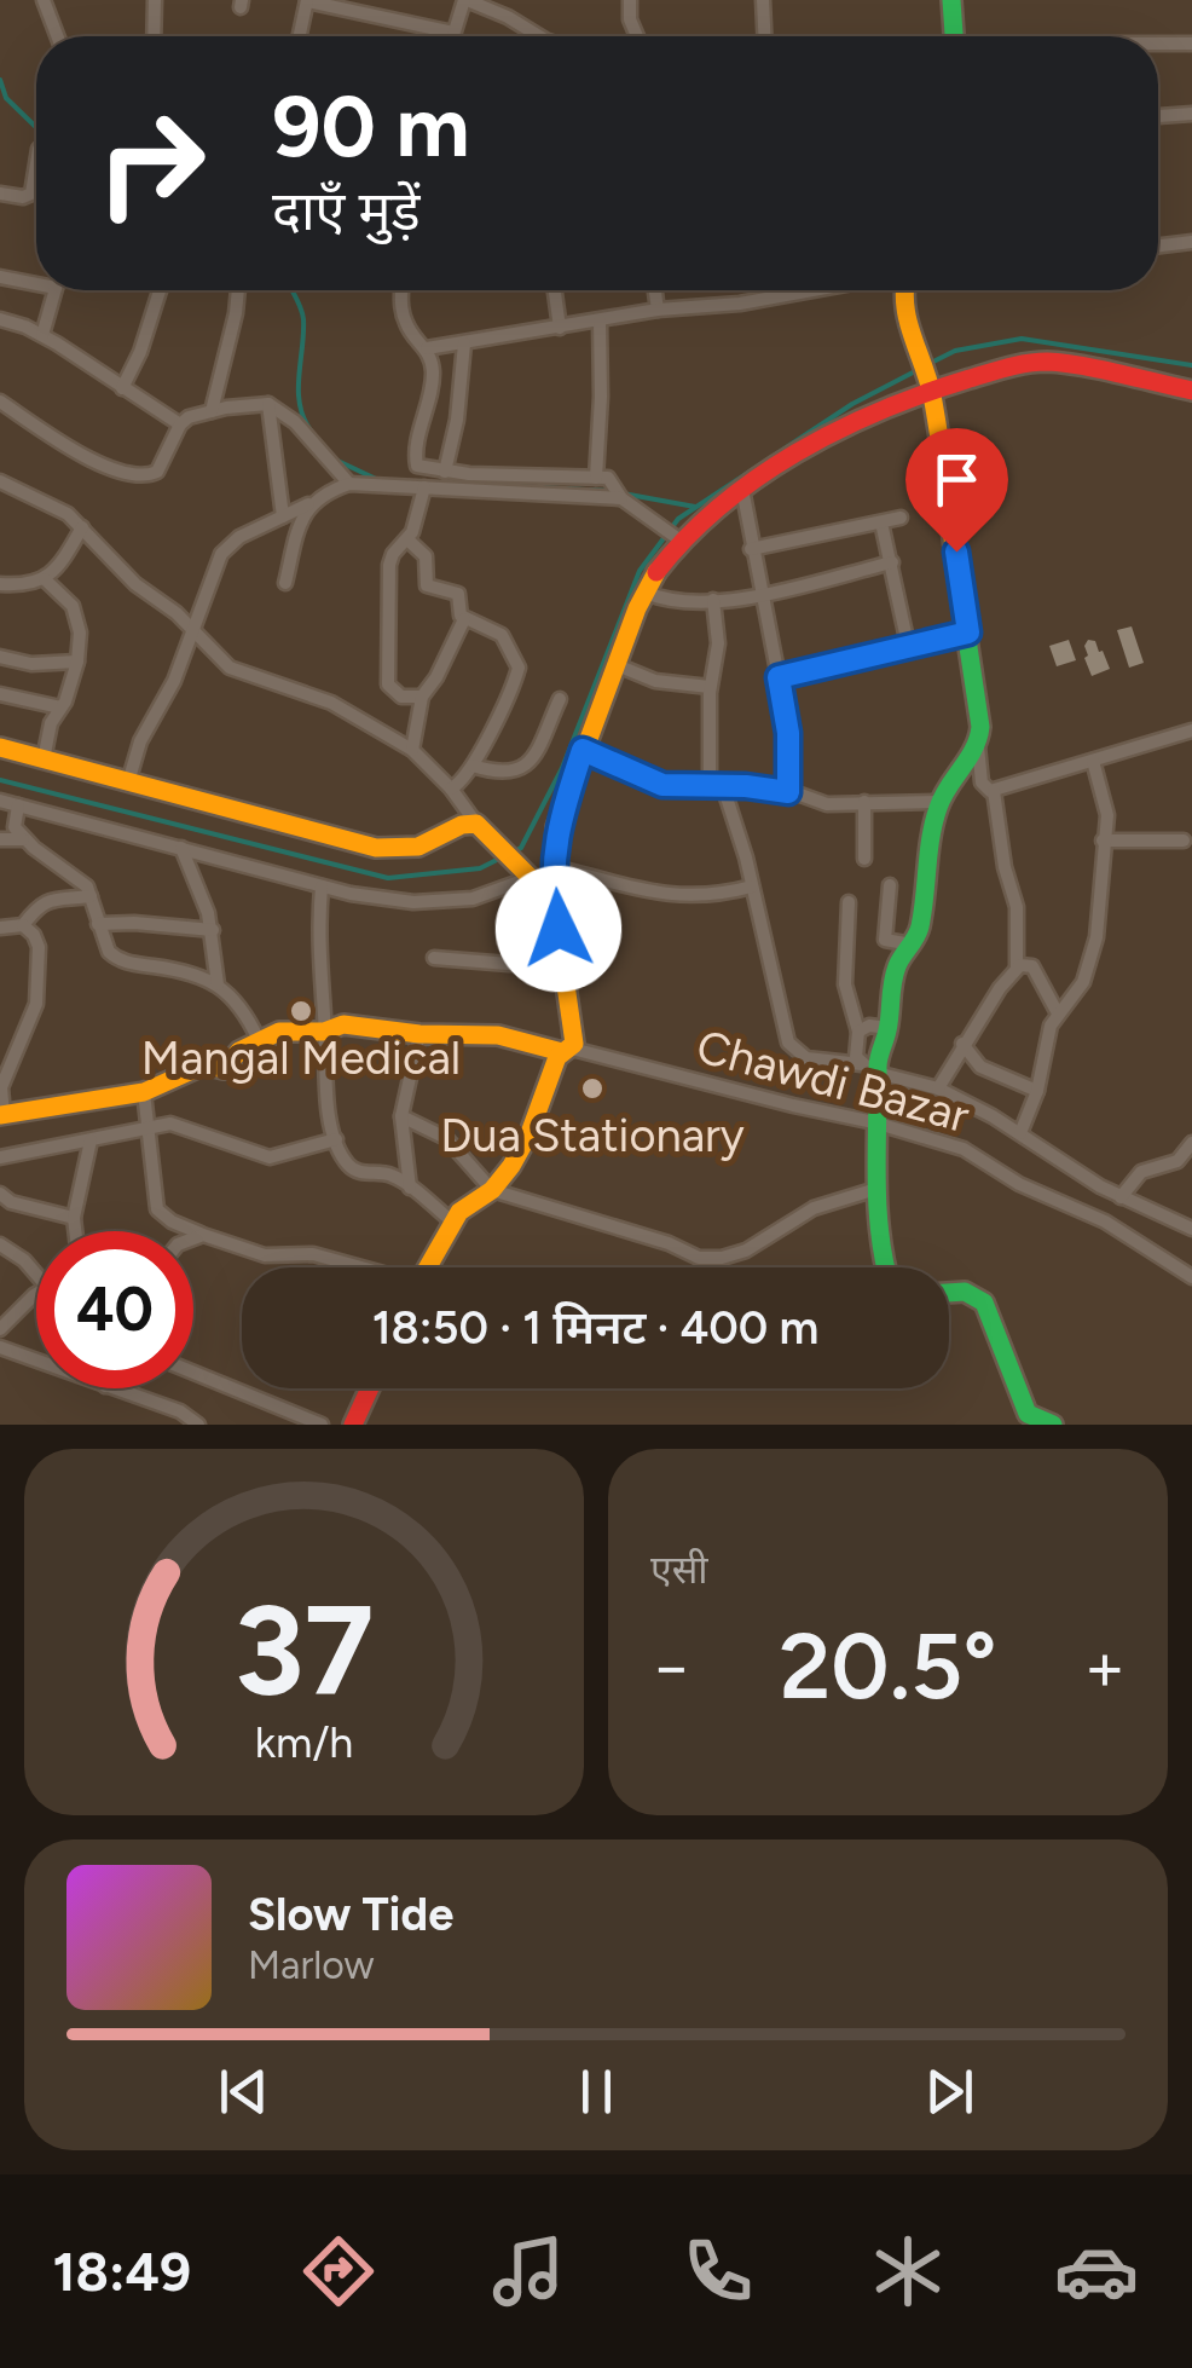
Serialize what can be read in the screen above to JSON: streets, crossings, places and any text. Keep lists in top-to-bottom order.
{
  "streets": {
    "street": ["Chawdi Bazar"]
  },
  "places": ["Mangal Medical", "Dua Stationary"],
  "page": {
    "turn": ["90 m", "दाएँ मुड़ें"],
    "limit": "40",
    "trip": "18:50 · 1 मिनट · 400 m",
    "tile": "एसी",
    "heat": ["−", "20.5°", "+"],
    "song": ["Slow Tide", "Marlow"],
    "tabs": "18:49",
    "gauge": ["37", "km/h"]
  }
}
